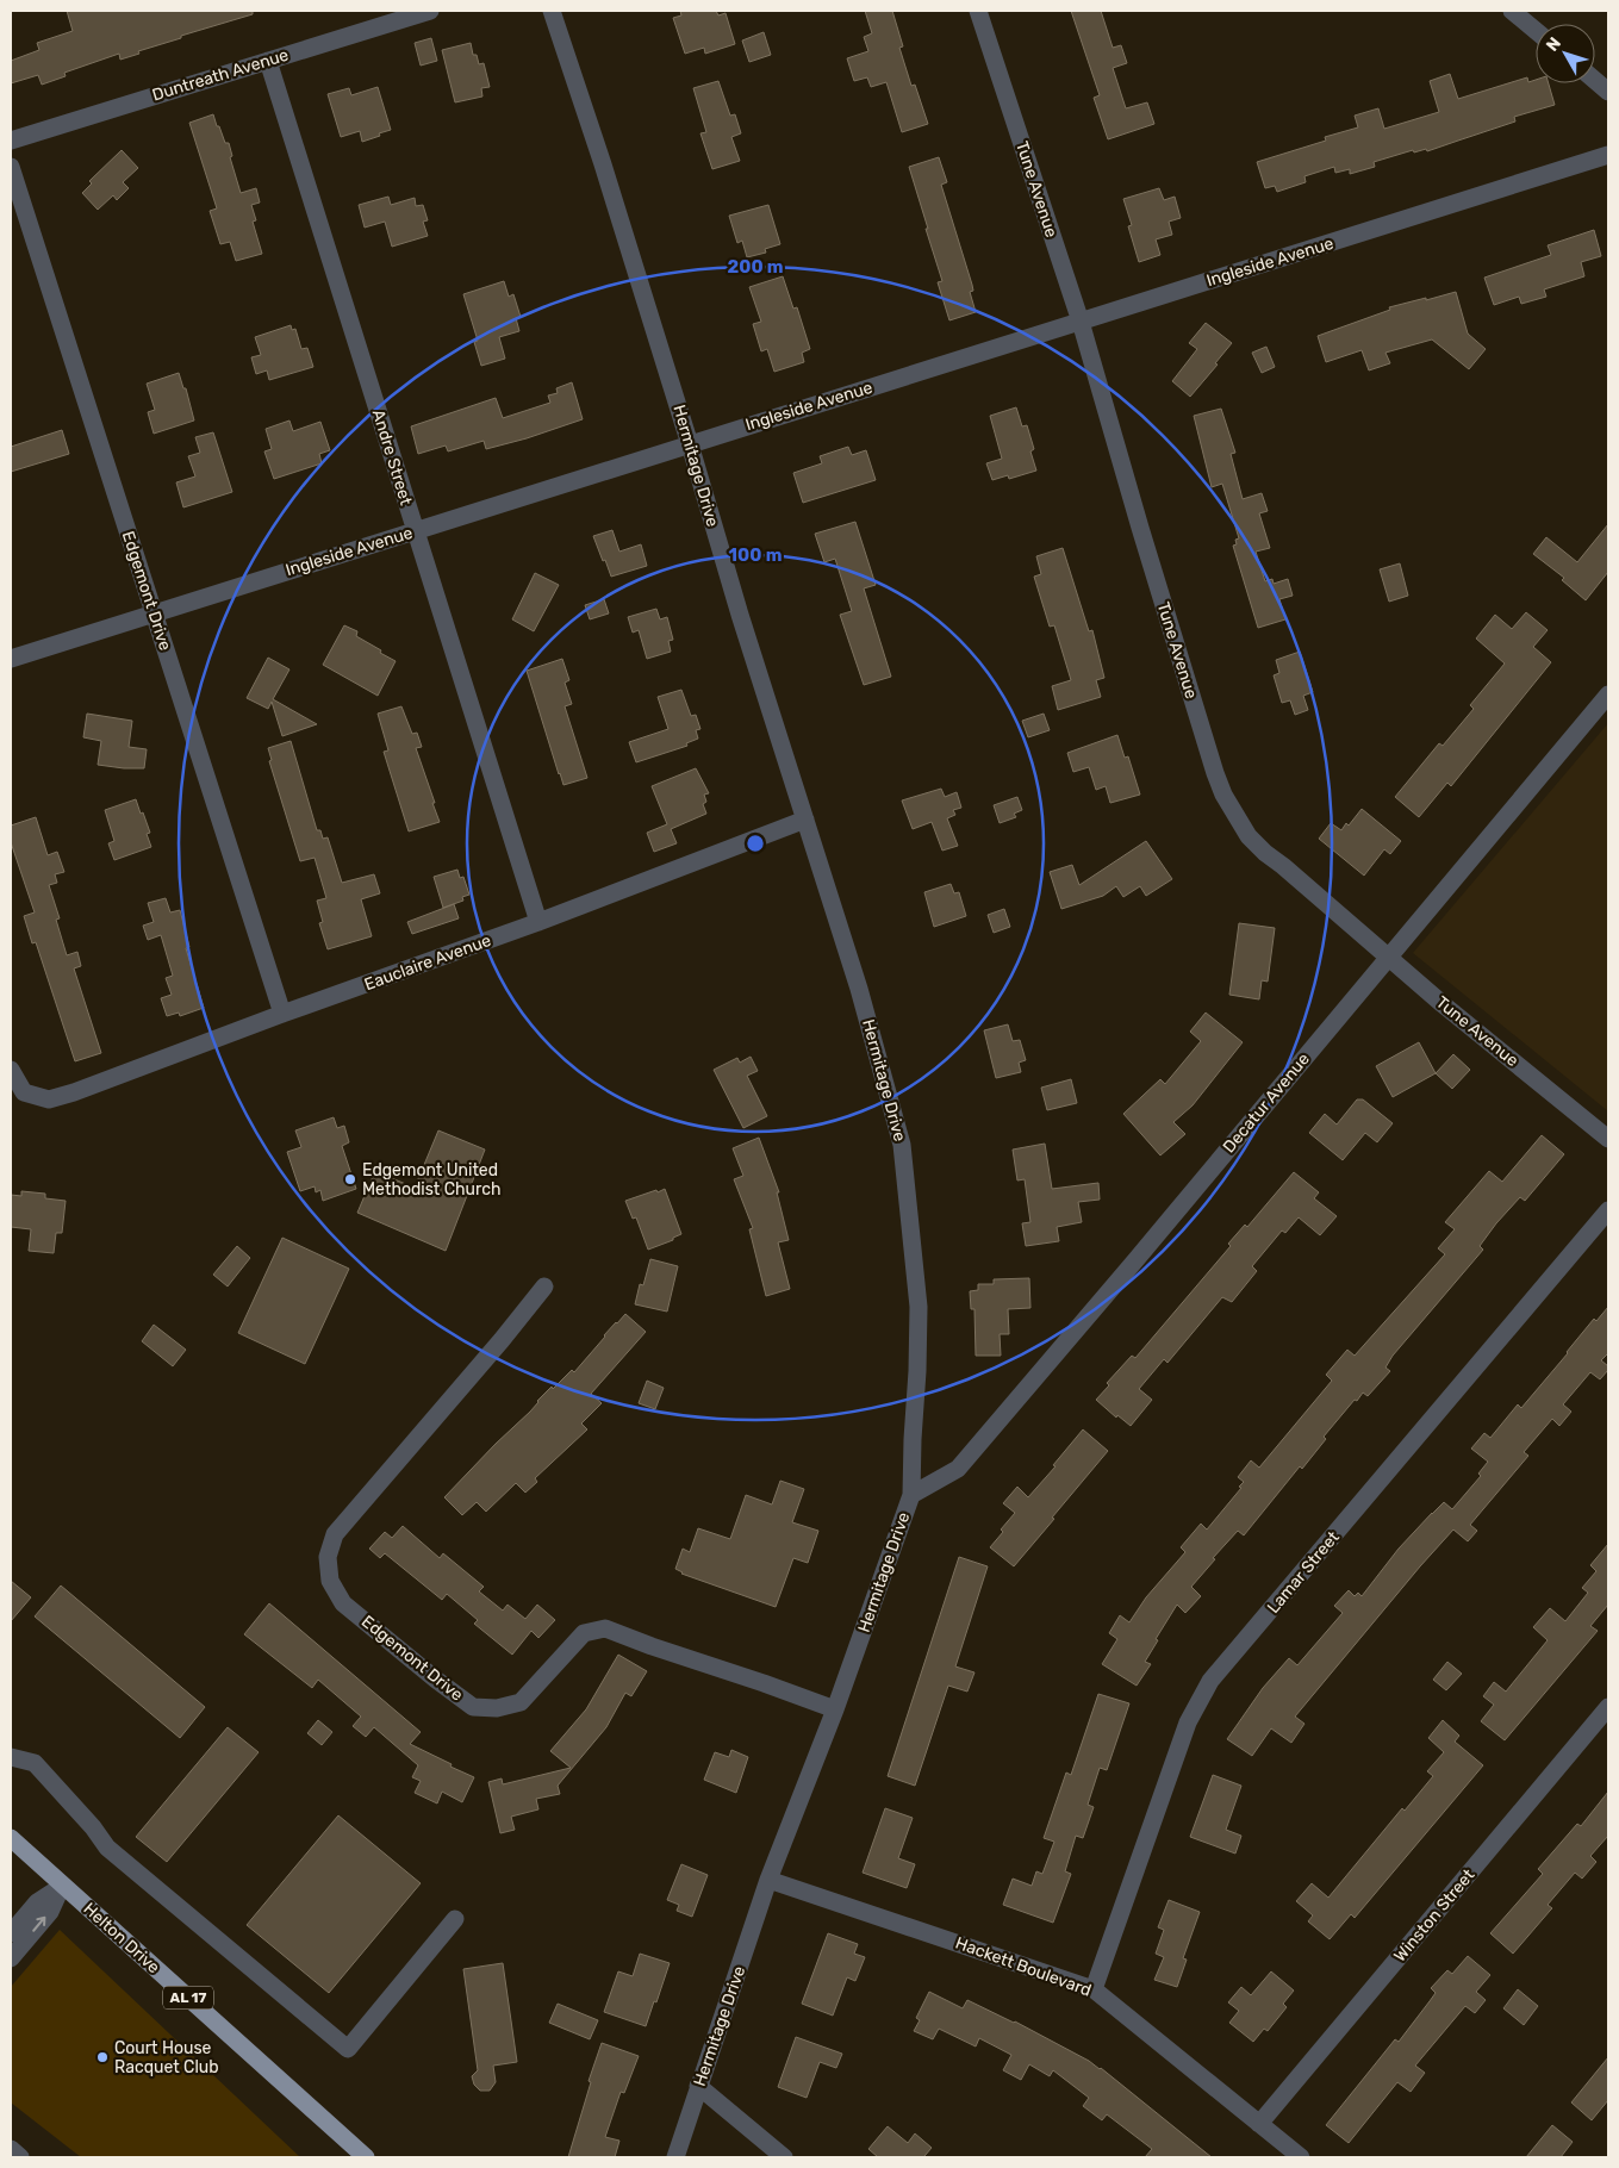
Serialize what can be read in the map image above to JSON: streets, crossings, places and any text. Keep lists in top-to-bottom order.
{
  "streets": {
    "main road": ["Helton Drive", "AL 17"],
    "street": [
      "Duntreath Avenue",
      "Tune Avenue",
      "Ingleside Avenue",
      "Andre Street",
      "Hermitage Drive",
      "Edgemont Drive",
      "Eauclaire Avenue",
      "Decatur Avenue",
      "Lamar Street",
      "Winston Street",
      "Hackett Boulevard"
    ]
  },
  "crossings": [
    ["Duntreath Avenue", "Andre Street"],
    ["Tune Avenue", "Ingleside Avenue"],
    ["Tune Avenue", "Decatur Avenue"],
    ["Ingleside Avenue", "Andre Street"],
    ["Ingleside Avenue", "Hermitage Drive"],
    ["Ingleside Avenue", "Edgemont Drive"],
    ["Andre Street", "Eauclaire Avenue"],
    ["Hermitage Drive", "Edgemont Drive"],
    ["Hermitage Drive", "Eauclaire Avenue"],
    ["Hermitage Drive", "Decatur Avenue"],
    ["Hermitage Drive", "Hackett Boulevard"],
    ["Edgemont Drive", "Eauclaire Avenue"],
    ["Lamar Street", "Hackett Boulevard"],
    ["Winston Street", "Hackett Boulevard"]
  ],
  "places": ["Edgemont United Methodist Church", "Court House Racquet Club"],
  "north": "top left",
  "rings": ["200 m", "100 m"]
}
